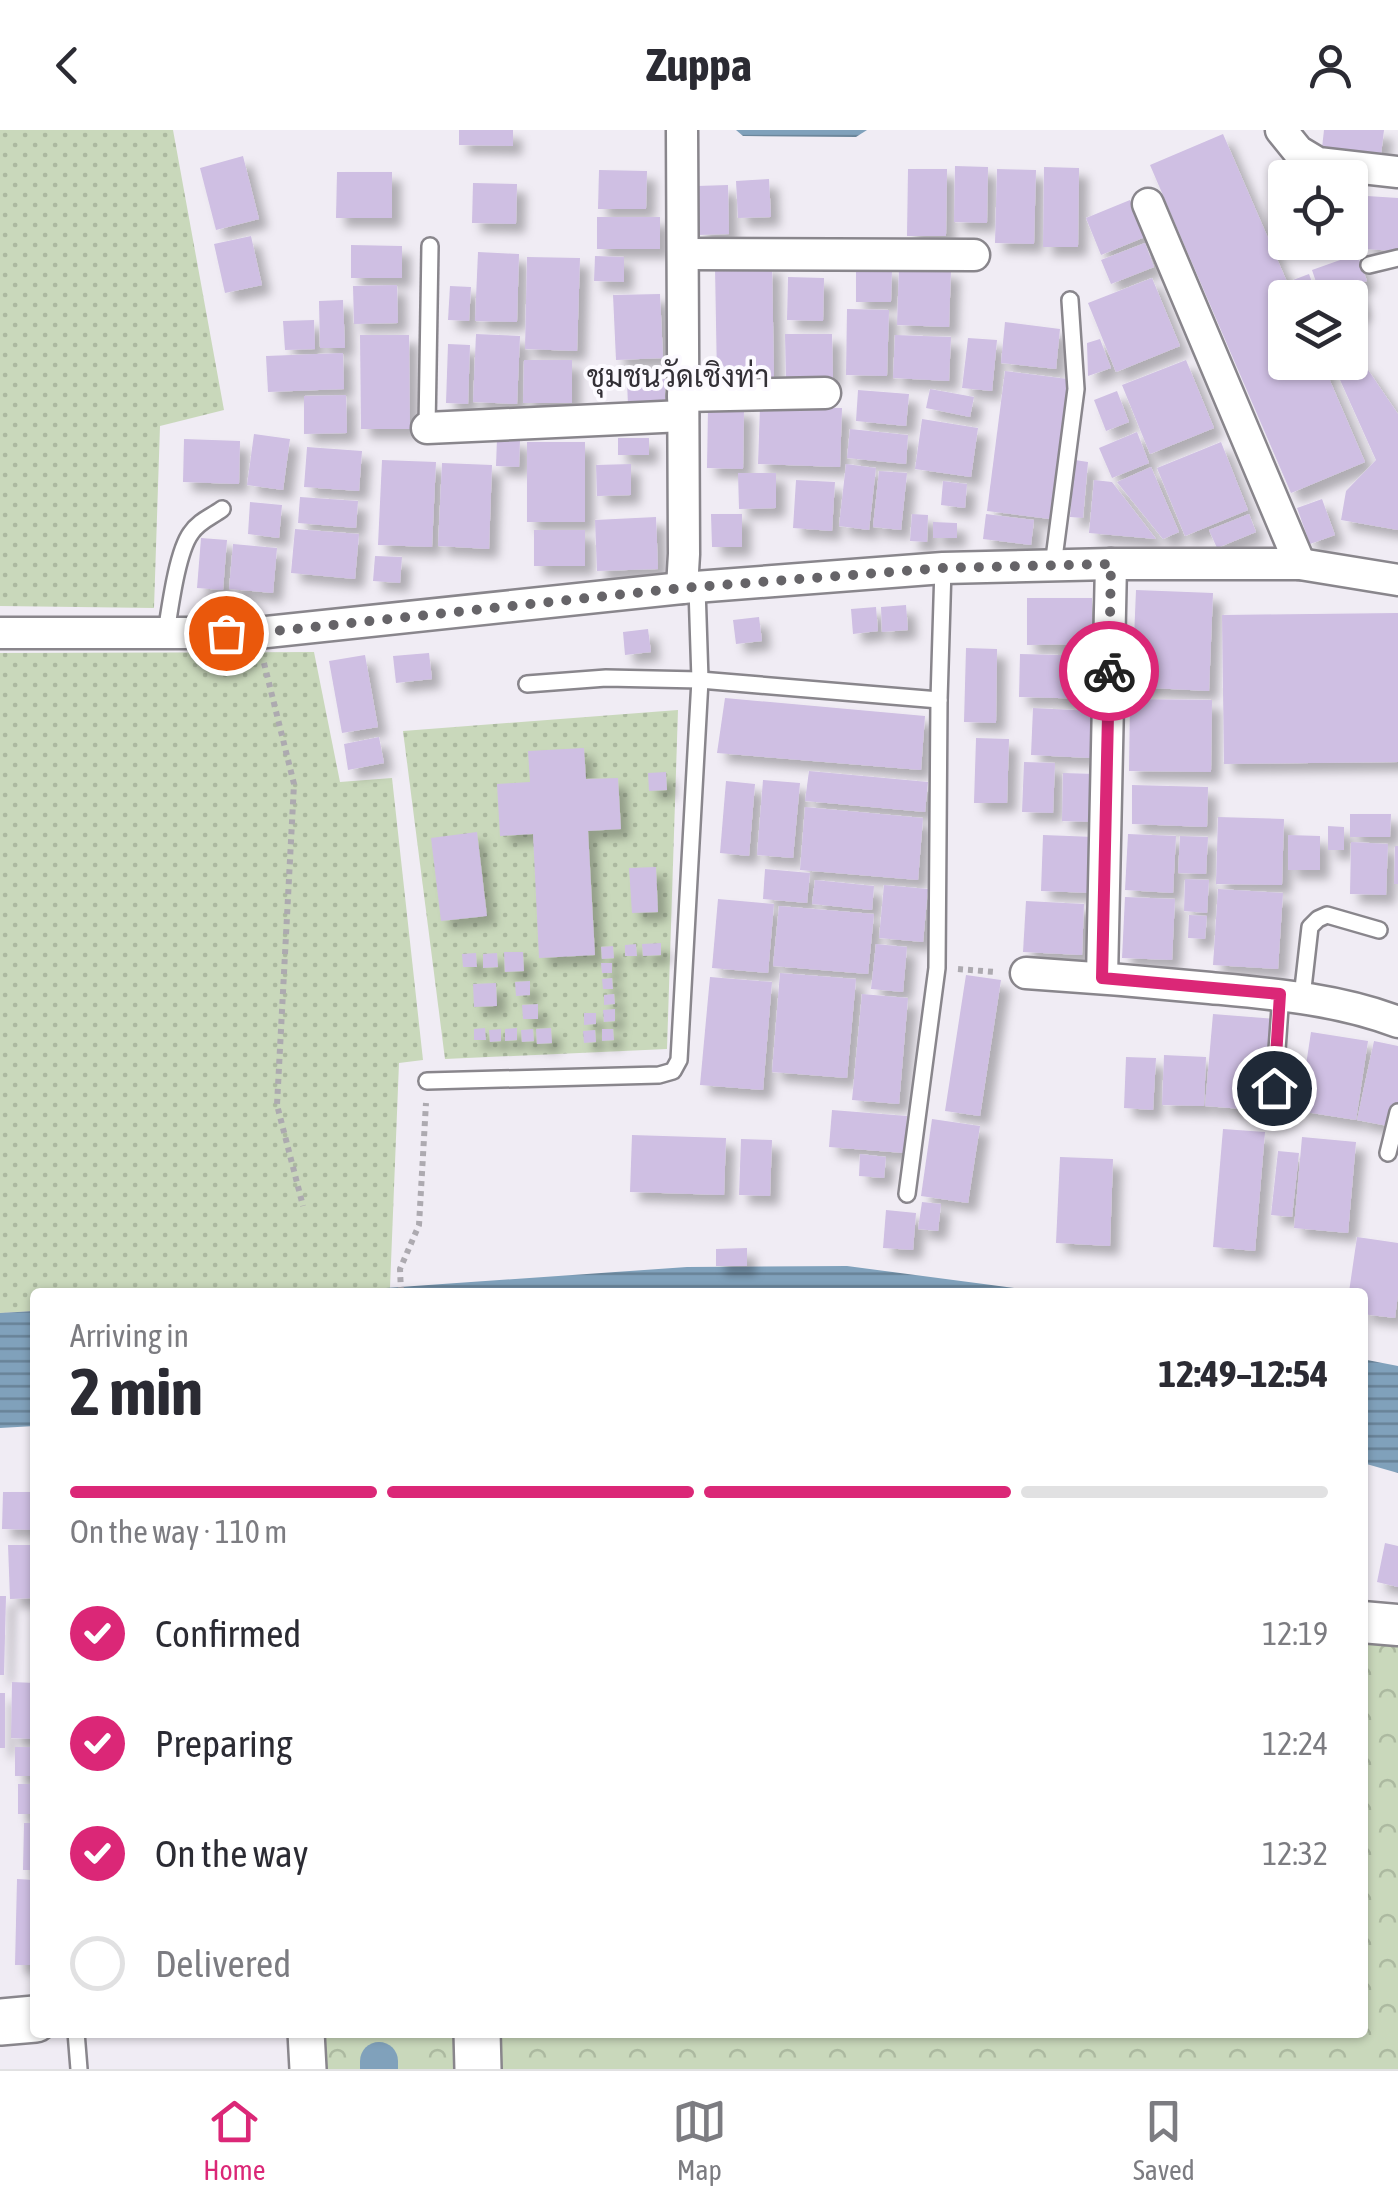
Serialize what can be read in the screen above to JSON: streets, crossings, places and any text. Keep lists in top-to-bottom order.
{
  "districts": ["ชุมชนวัดเชิงท่า"],
  "page": {
    "header": "Zuppa",
    "heading": ["2 min", "Arriving in", "12:49–12:54"],
    "bar": "On the way · 110 m",
    "list": [
      ["Confirmed", "12:19"],
      ["Preparing", "12:24"],
      ["On the way", "12:32"],
      "Delivered"
    ],
    "tabs": ["Home", "Map", "Saved"]
  }
}
